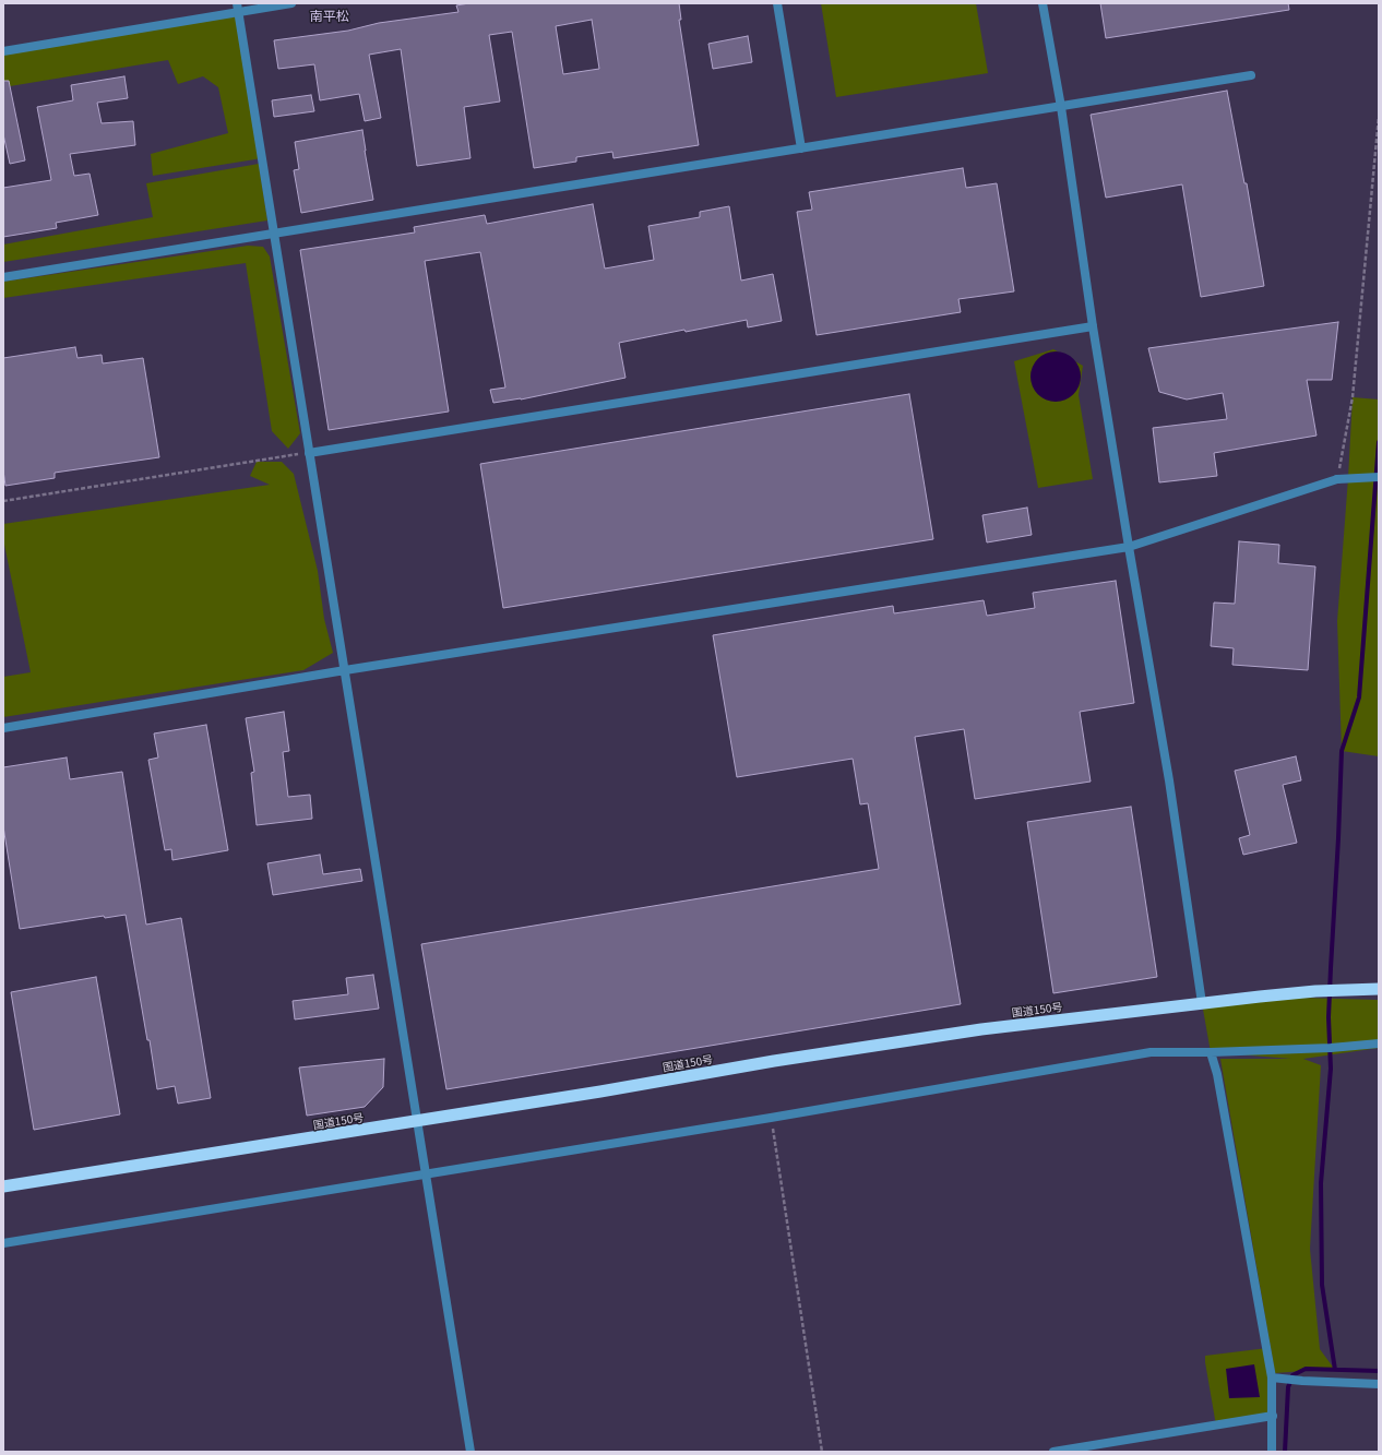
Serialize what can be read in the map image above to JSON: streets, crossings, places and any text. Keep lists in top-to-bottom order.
{
  "streets": {
    "highway": ["国道150号"]
  },
  "districts": ["南平松"]
}
